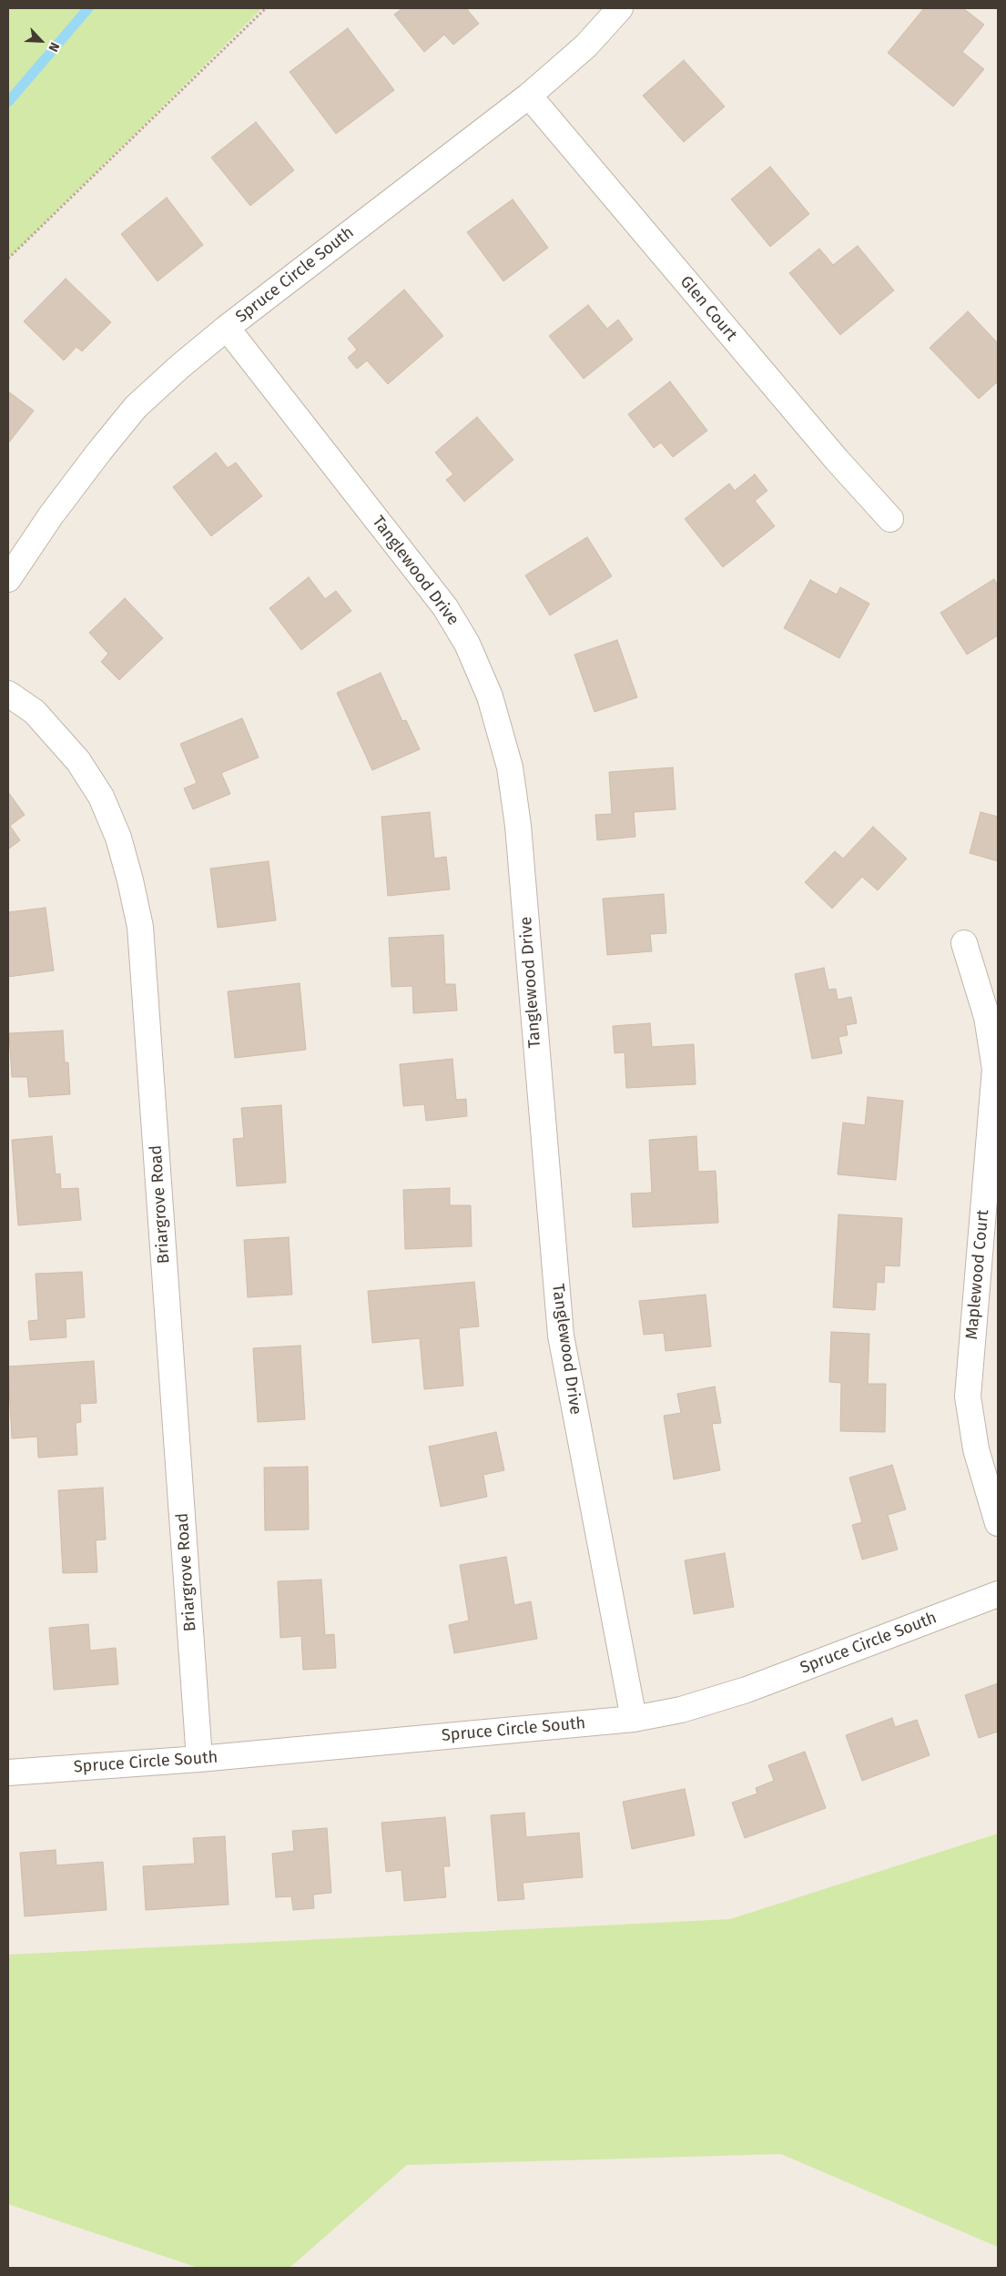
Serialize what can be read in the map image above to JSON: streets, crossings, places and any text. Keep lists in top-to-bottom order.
{
  "streets": {
    "street": [
      "Spruce Circle South",
      "Glen Court",
      "Tanglewood Drive",
      "Briargrove Road",
      "Maplewood Court"
    ]
  },
  "crossings": [
    ["Spruce Circle South", "Glen Court"],
    ["Spruce Circle South", "Tanglewood Drive"],
    ["Spruce Circle South", "Briargrove Road"]
  ],
  "north": "bottom right"
}
